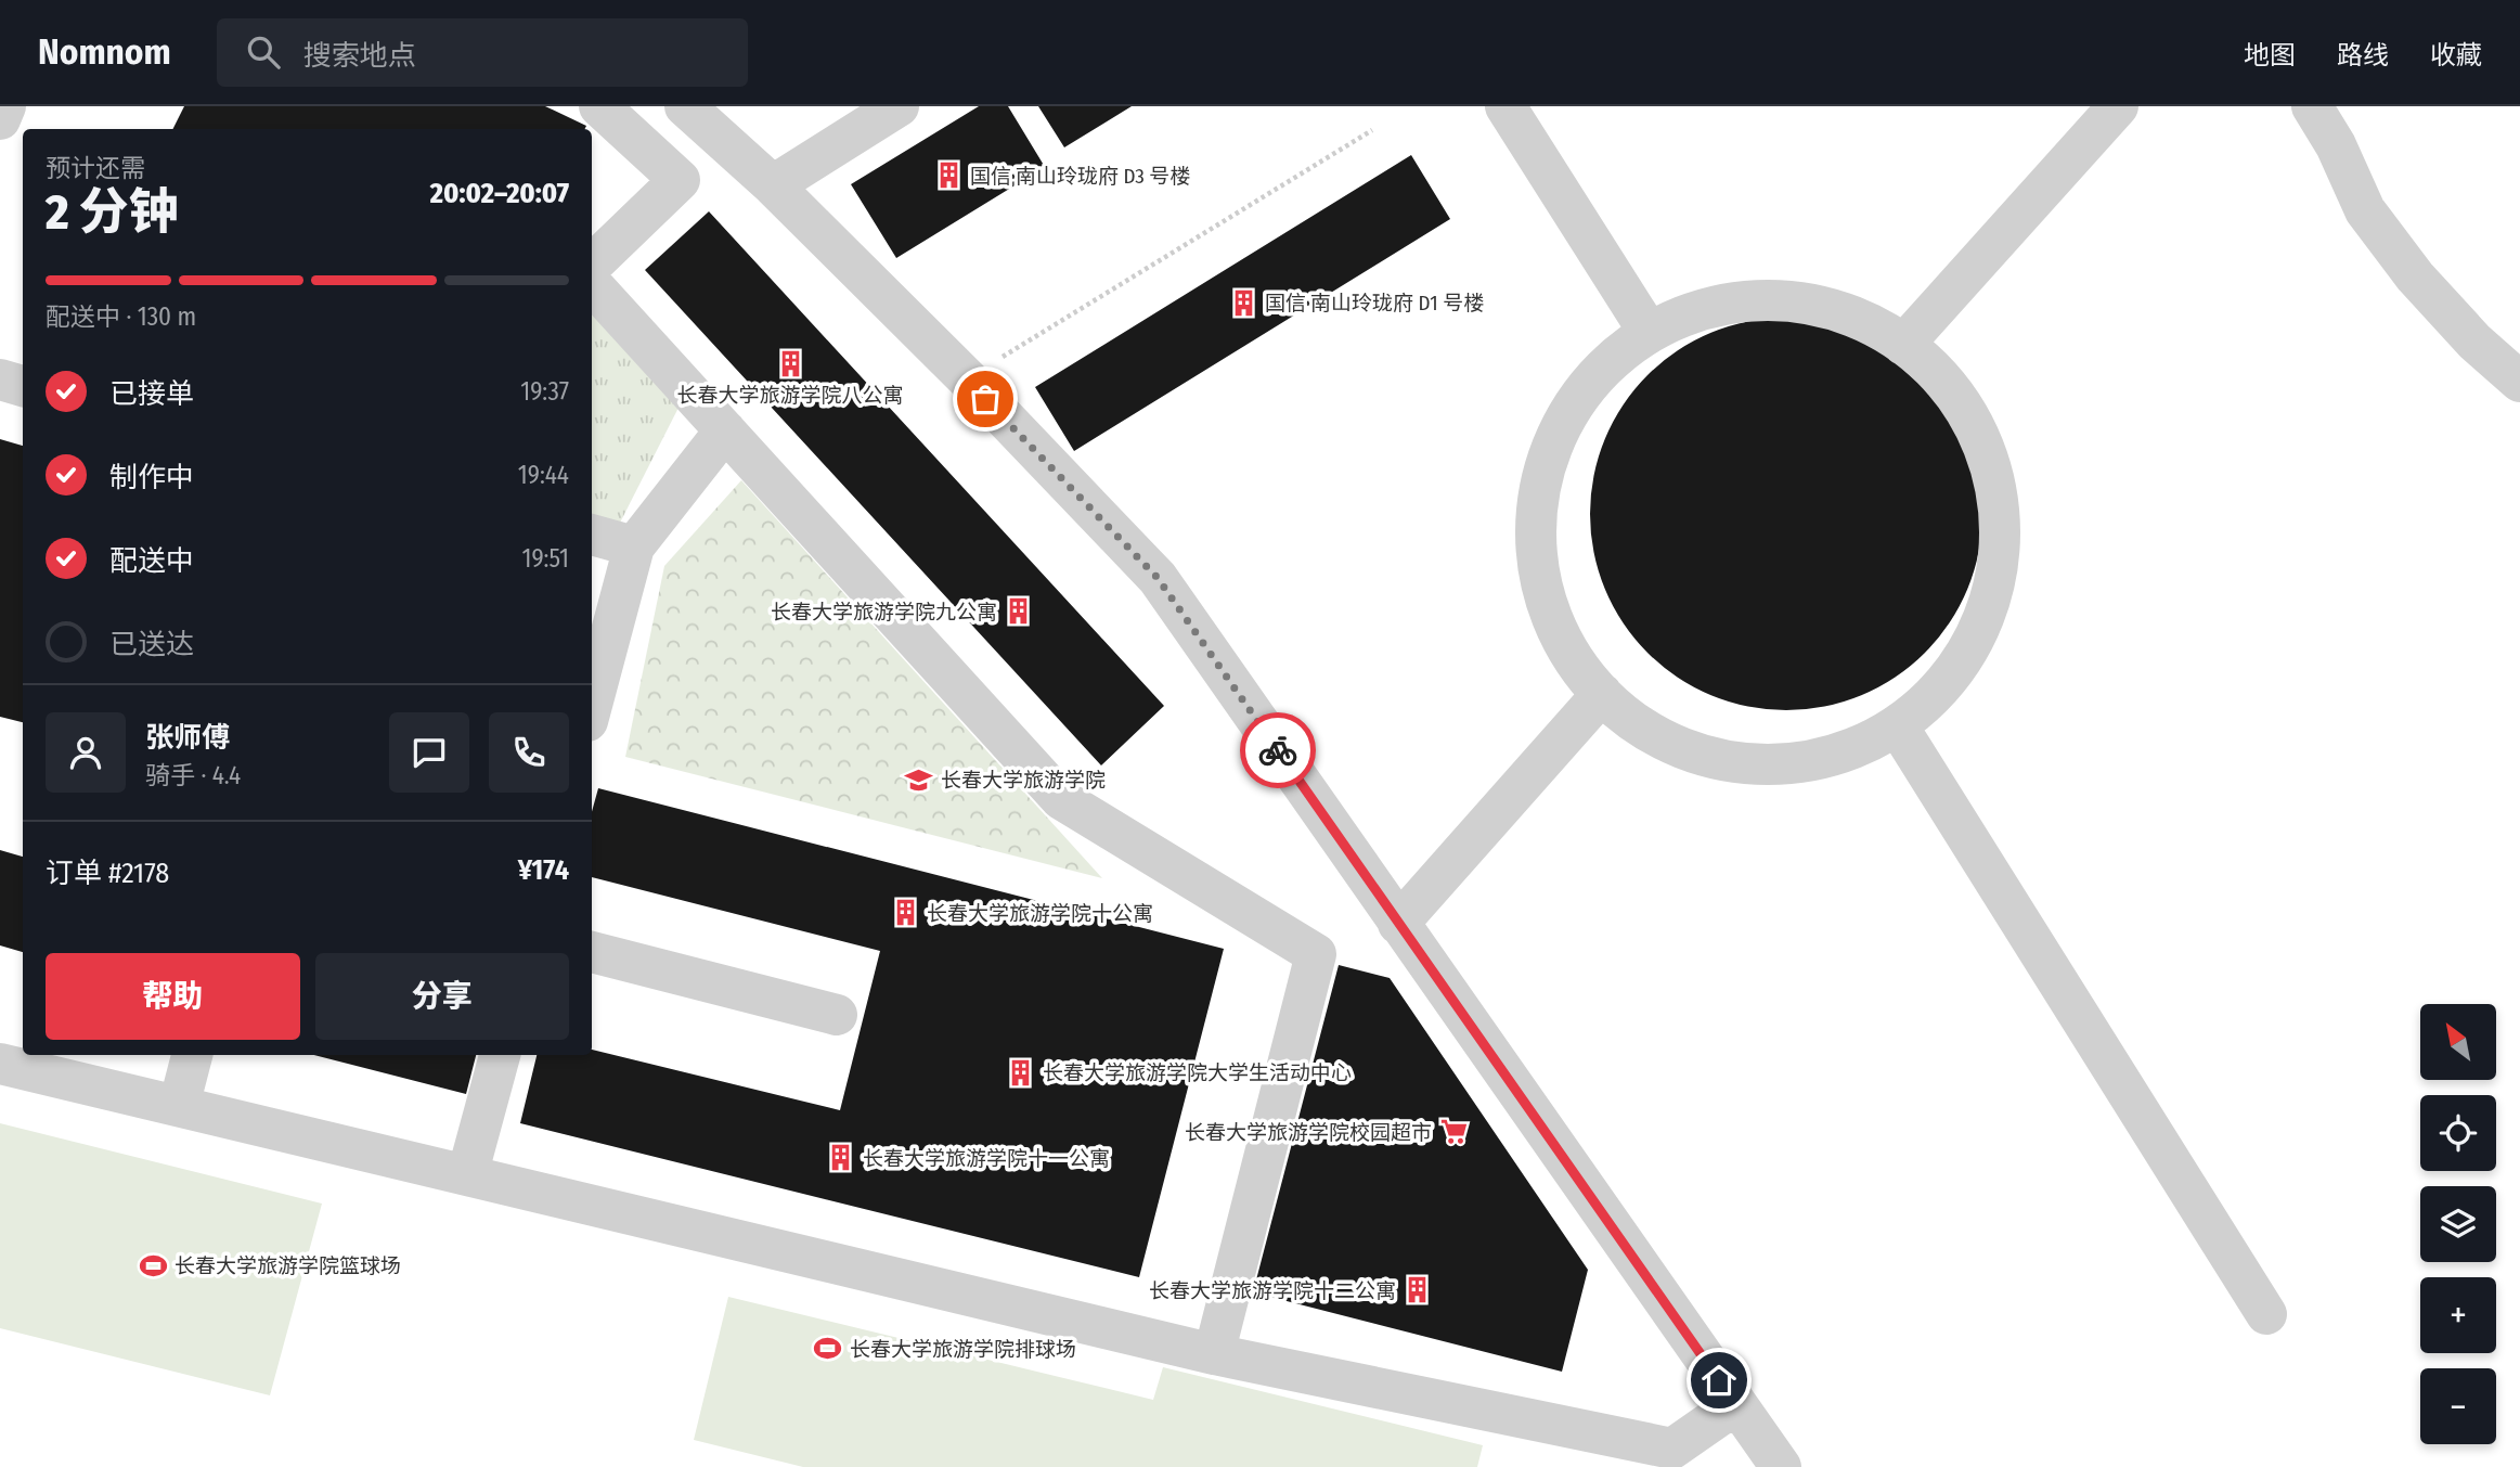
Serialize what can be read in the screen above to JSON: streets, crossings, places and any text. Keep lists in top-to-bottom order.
{
  "places": {
    "building": [
      "国信·南山玲珑府 D3 号楼",
      "国信·南山玲珑府 D1 号楼",
      "长春大学旅游学院八公寓",
      "长春大学旅游学院九公寓",
      "长春大学旅游学院十公寓",
      "长春大学旅游学院大学生活动中心",
      "长春大学旅游学院十一公寓",
      "长春大学旅游学院十二公寓"
    ],
    "school or university": ["长春大学旅游学院"],
    "supermarket": ["长春大学旅游学院校园超市"],
    "sports": ["长春大学旅游学院篮球场", "长春大学旅游学院排球场"]
  },
  "north": "top left",
  "page": {
    "header": "Nomnom",
    "search": "搜索地点",
    "nav": ["地图", "路线", "收藏"],
    "heading": ["2 分钟", "预计还需", "20:02–20:07"],
    "panel": [
      "张师傅",
      "骑手 · 4.4",
      "订单 #2178",
      "¥174"
    ],
    "bar": "配送中 · 130 m",
    "list": [
      ["已接单", "19:37"],
      ["制作中", "19:44"],
      ["配送中", "19:51"],
      "已送达"
    ],
    "buttons": ["帮助", "分享"],
    "map_buttons": ["+", "−"]
  }
}
